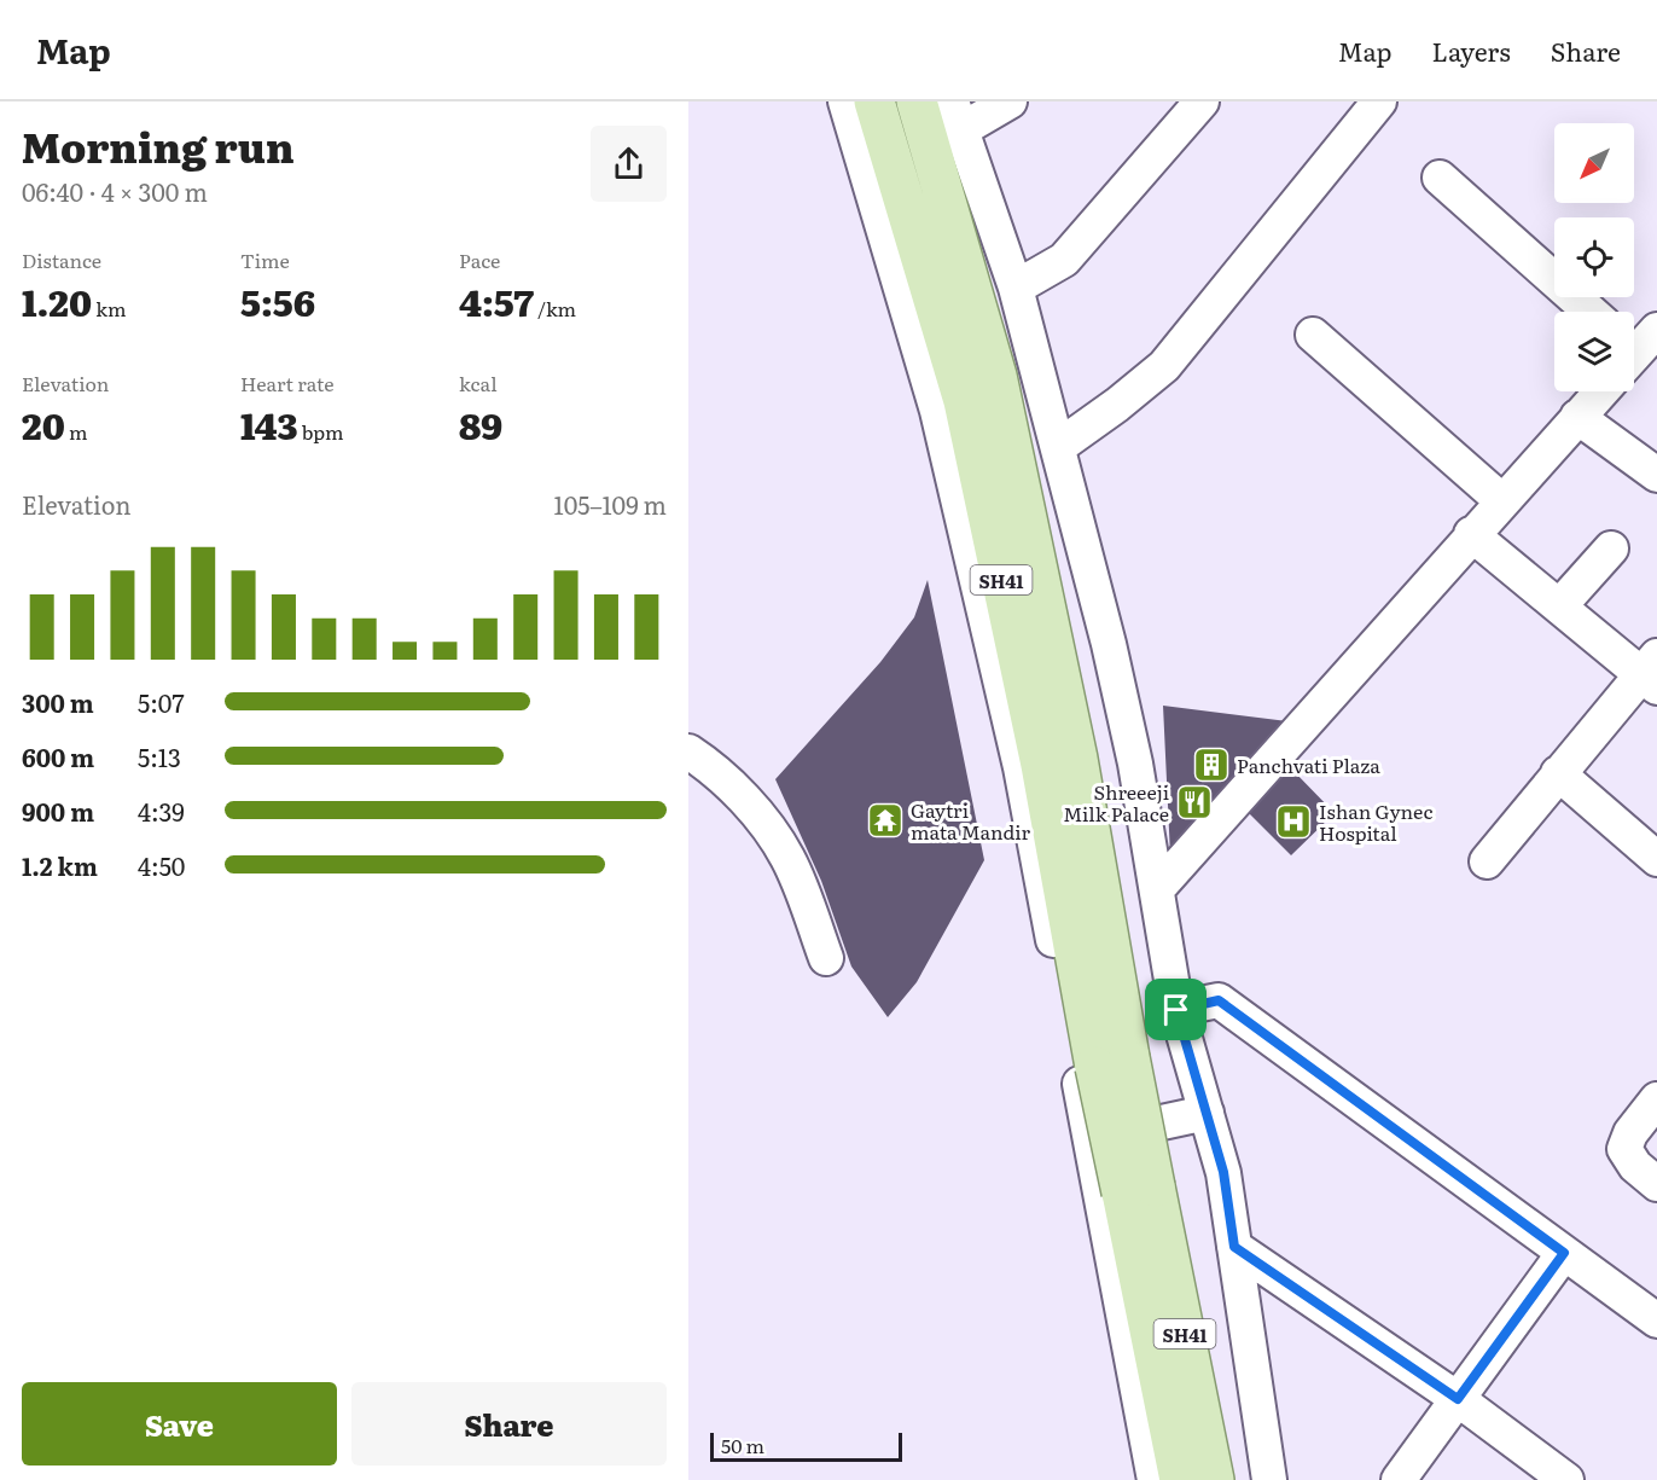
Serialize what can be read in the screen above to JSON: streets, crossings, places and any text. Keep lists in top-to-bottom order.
{
  "streets": {
    "main road": ["SH41"]
  },
  "places": {
    "building": ["Panchvati Plaza"],
    "restaurant": ["Shreeeji Milk Palace"],
    "temple": ["Gaytri mata Mandir"],
    "hospital": ["Ishan Gynec Hospital"]
  },
  "scale_bar": "50 m",
  "north": "bottom left",
  "page": {
    "header": "Map",
    "nav": ["Map", "Layers", "Share"],
    "heading": ["Morning run", "06:40 · 4 × 300 m"],
    "stats": [
      ["Distance", "1.20 km"],
      ["Time", "5:56"],
      ["Pace", "4:57 /km"],
      ["Elevation", "20 m"],
      ["Heart rate", "143 bpm"],
      ["kcal", "89"]
    ],
    "chart": ["Elevation", "105–109 m"],
    "list": [
      {
        "name": "300 m",
        "note": "5:07"
      },
      {
        "name": "600 m",
        "note": "5:13"
      },
      {
        "name": "900 m",
        "note": "4:39"
      },
      {
        "name": "1.2 km",
        "note": "4:50"
      }
    ],
    "buttons": ["Save", "Share"],
    "scale": "50 m"
  }
}
